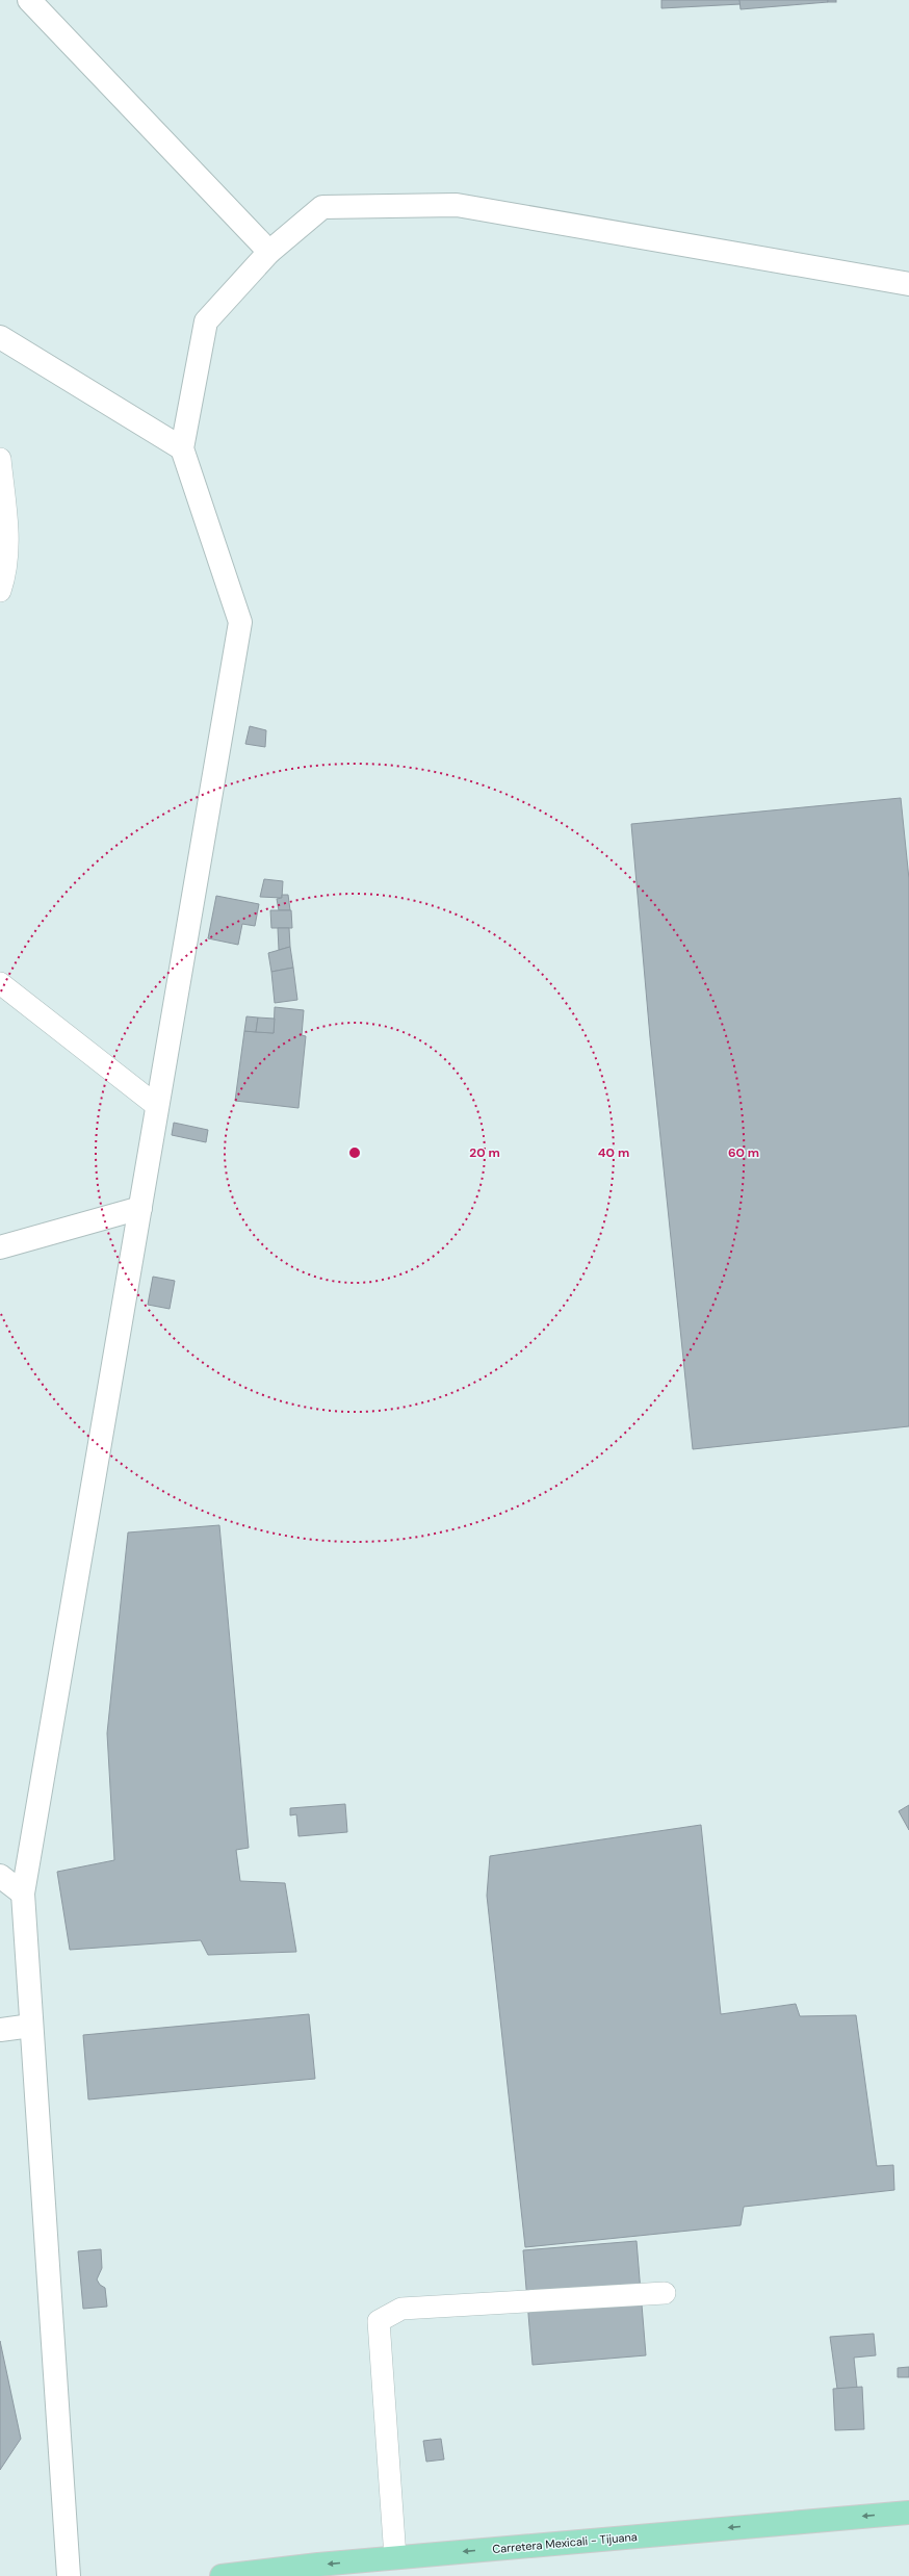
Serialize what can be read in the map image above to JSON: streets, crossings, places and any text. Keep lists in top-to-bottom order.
{
  "streets": {
    "main road": ["Carretera Mexicali - Tijuana"]
  },
  "one_way": ["Carretera Mexicali - Tijuana"],
  "rings": ["20 m", "40 m", "60 m"]
}
